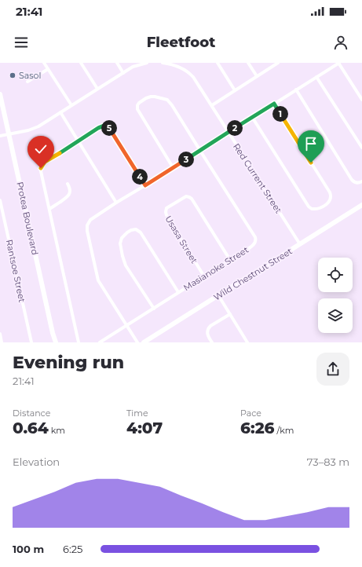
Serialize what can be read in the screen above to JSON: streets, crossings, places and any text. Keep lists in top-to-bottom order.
{
  "streets": {
    "street": [
      "Red Current Street",
      "Protea Boulevard",
      "Usasa Street",
      "Masianoke Street",
      "Rantsoe Street",
      "Wild Chestnut Street"
    ]
  },
  "crossings": [
    ["Red Current Street", "Wild Chestnut Street"],
    ["Usasa Street", "Masianoke Street"]
  ],
  "places": ["Sasol"],
  "page": {
    "status": "21:41",
    "header": "Fleetfoot",
    "pins": [
      "1",
      "2",
      "5",
      "3",
      "4"
    ],
    "heading": ["Evening run", "21:41"],
    "stats": [
      ["Distance", "0.64 km"],
      ["Time", "4:07"],
      ["Pace", "6:26 /km"]
    ],
    "chart": ["Elevation", "73–83 m"],
    "list": [
      {
        "name": "100 m",
        "note": "6:25"
      }
    ]
  }
}
